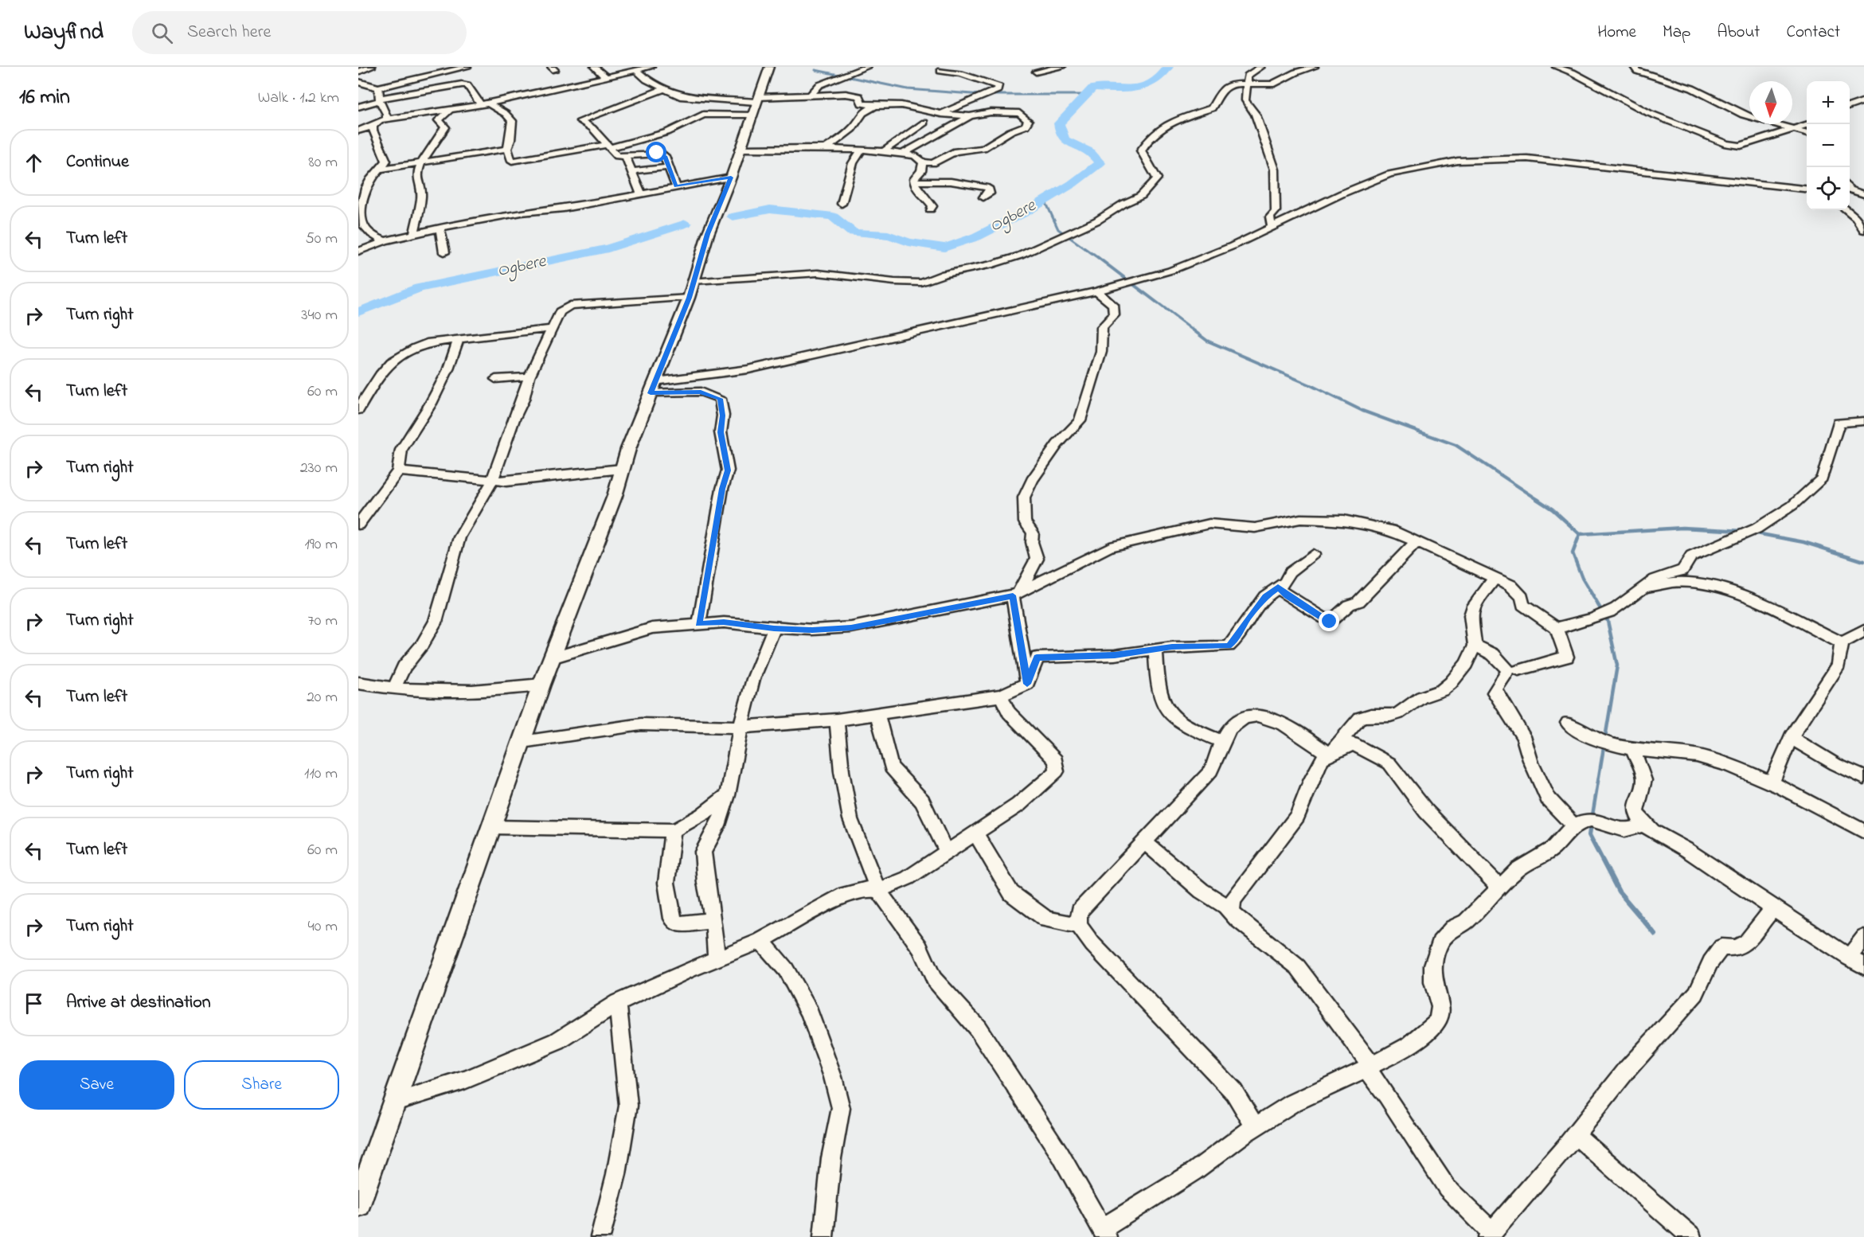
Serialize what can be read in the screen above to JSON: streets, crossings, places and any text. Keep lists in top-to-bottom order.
{
  "water": ["Ogbere"],
  "north": "bottom",
  "page": {
    "header": "Wayfind",
    "search": "Search here",
    "nav": [
      "Home",
      "Map",
      "About",
      "Contact"
    ],
    "heading": ["16 min", "Walk · 1.2 km"],
    "map_buttons": ["+", "−"],
    "list": [
      ["Continue", "80 m"],
      ["Turn left", "50 m"],
      ["Turn right", "340 m"],
      ["Turn left", "60 m"],
      ["Turn right", "230 m"],
      ["Turn left", "190 m"],
      ["Turn right", "70 m"],
      ["Turn left", "20 m"],
      ["Turn right", "110 m"],
      ["Turn left", "60 m"],
      ["Turn right", "40 m"],
      "Arrive at destination"
    ],
    "buttons": ["Save", "Share"]
  }
}
